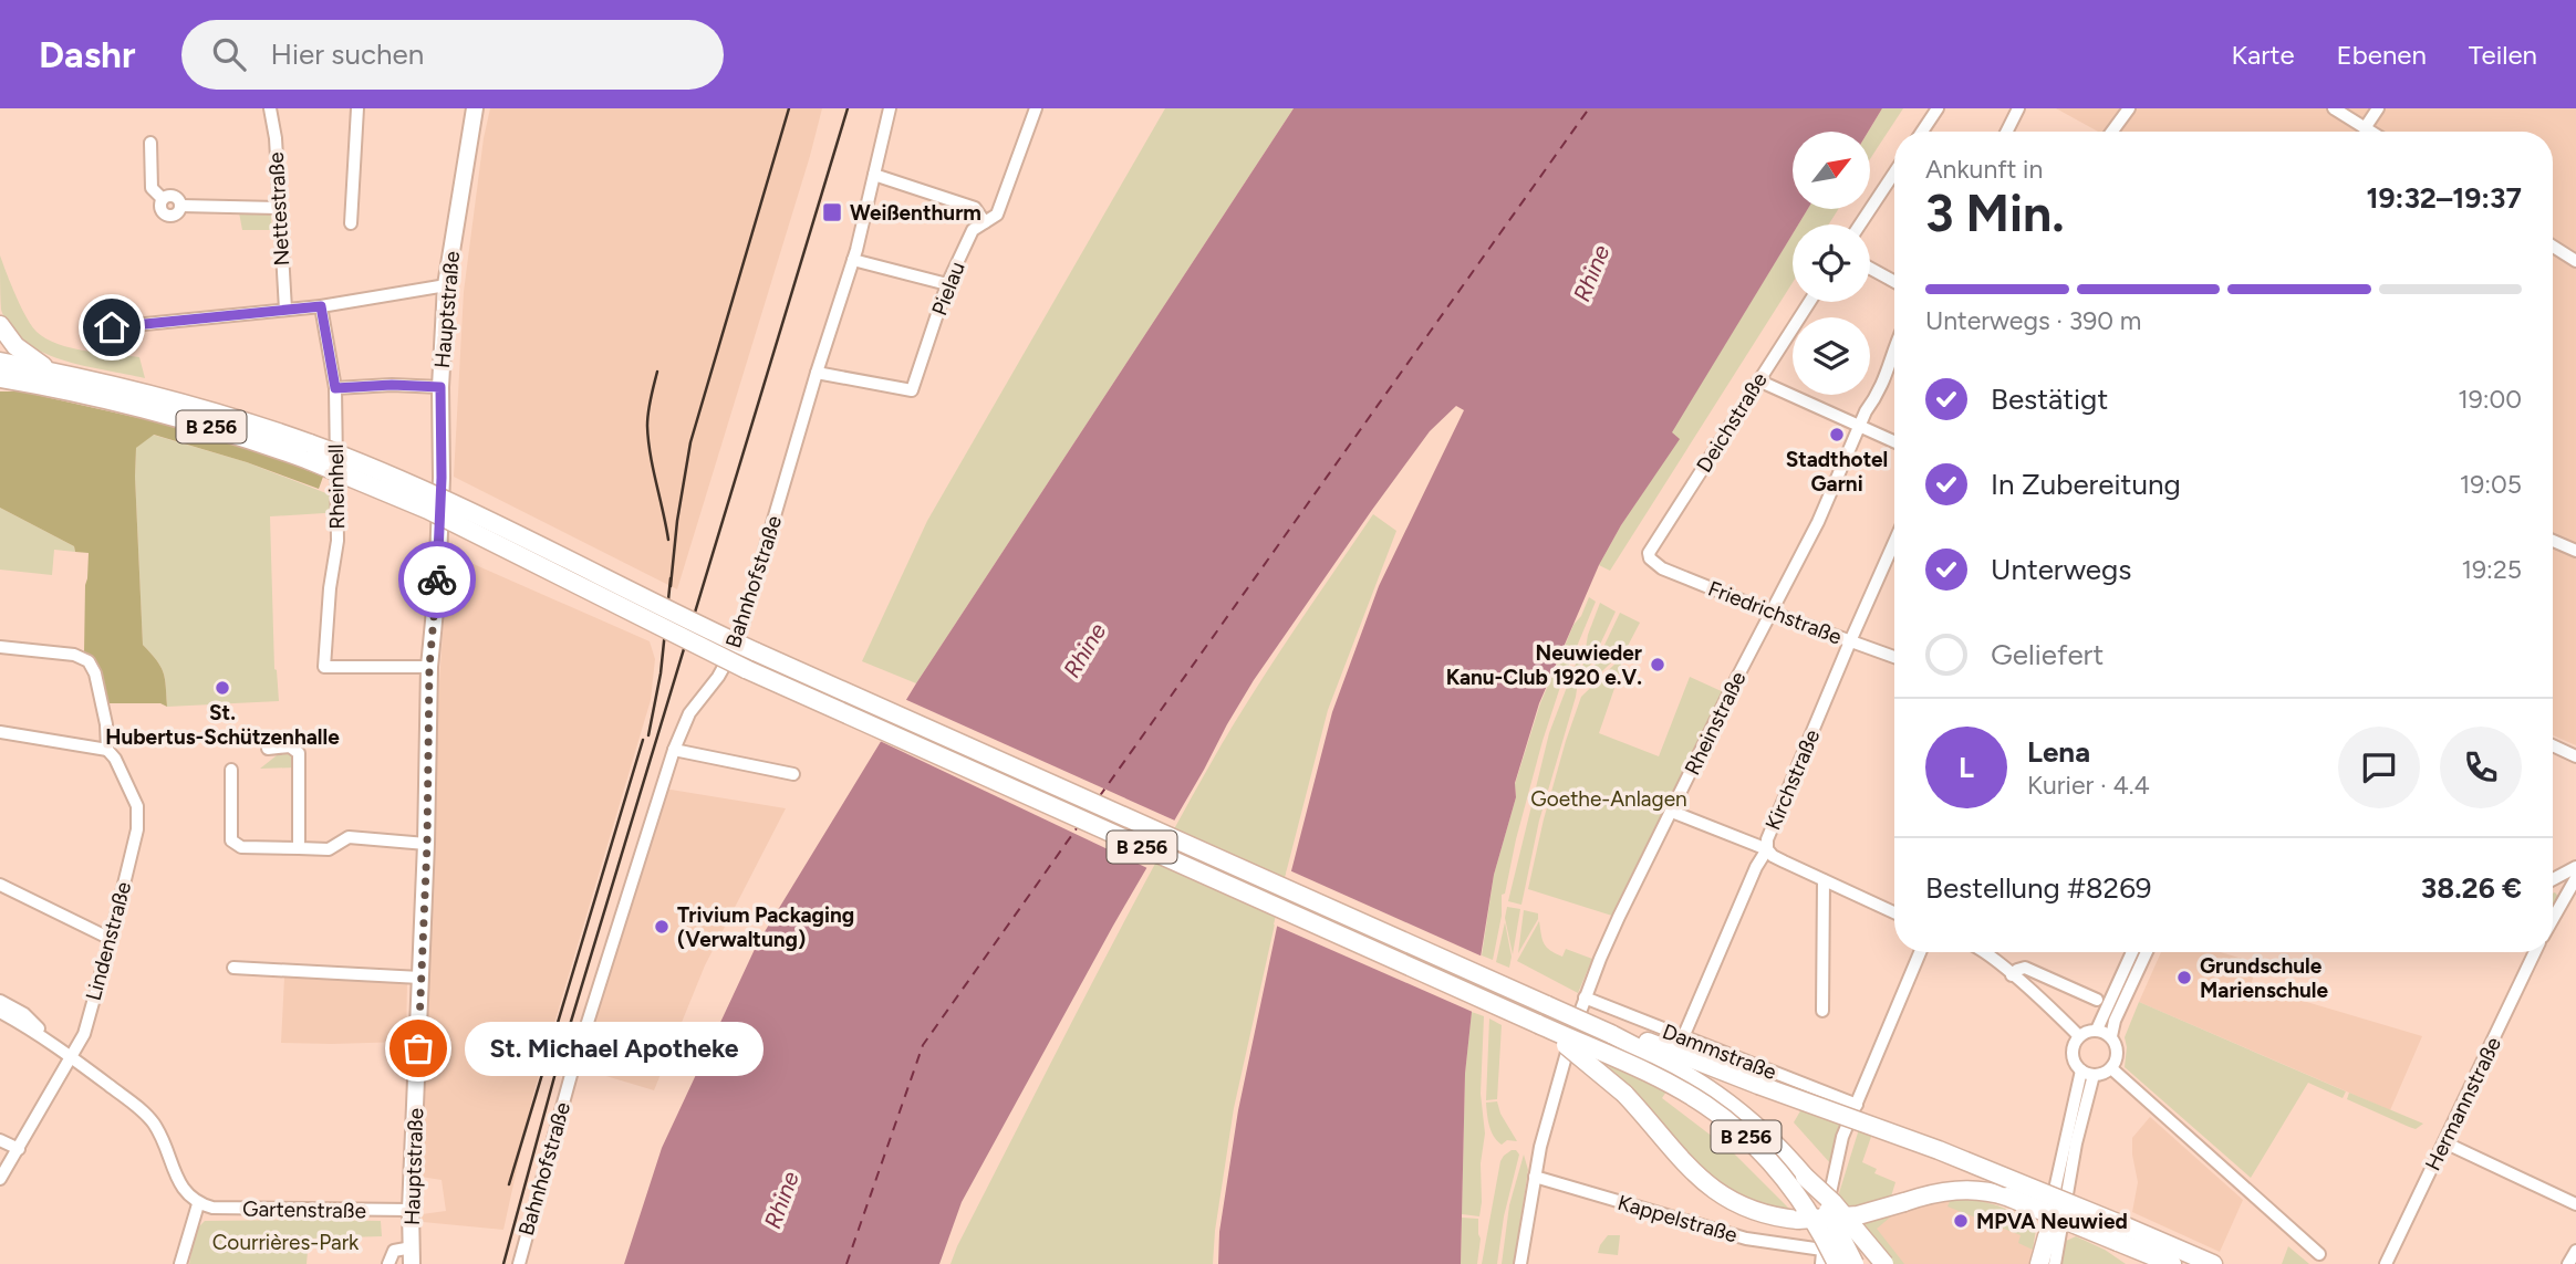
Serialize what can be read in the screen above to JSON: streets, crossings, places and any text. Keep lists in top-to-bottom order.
{
  "streets": {
    "highway": ["B 256"],
    "main road": ["Hauptstraße"],
    "street": [
      "Nettestraße",
      "Pielau",
      "Deichstraße",
      "Rheinhell",
      "Bahnhofstraße",
      "Friedrichstraße",
      "Rheinstraße",
      "Kirchstraße",
      "Lindenstraße",
      "Dammstraße",
      "Hermannstraße",
      "Gartenstraße",
      "Kappelstraße"
    ]
  },
  "crossings": [
    ["Pielau", "Bahnhofstraße"],
    ["Hauptstraße", "Rheinhell"],
    ["Hauptstraße", "Gartenstraße"],
    ["Deichstraße", "Friedrichstraße"],
    ["Friedrichstraße", "Rheinstraße"],
    ["Friedrichstraße", "Kirchstraße"],
    ["Rheinstraße", "Dammstraße"],
    ["Rheinstraße", "Kappelstraße"],
    ["Kirchstraße", "Dammstraße"]
  ],
  "water": ["Rhine"],
  "parks": ["Goethe-Anlagen", "Courrières-Park"],
  "places": {
    "transit": ["Weißenthurm"],
    "other": [
      "Stadthotel Garni",
      "Neuwieder Kanu-Club 1920 e.V.",
      "St. Hubertus-Schützenhalle",
      "Trivium Packaging (Verwaltung)",
      "Grundschule Marienschule",
      "St. Michael Apotheke",
      "MPVA Neuwied"
    ]
  },
  "north": "top right",
  "page": {
    "header": "Dashr",
    "search": "Hier suchen",
    "nav": ["Karte", "Ebenen", "Teilen"],
    "heading": ["3 Min.", "Ankunft in", "19:32–19:37"],
    "panel": [
      "Lena",
      "Kurier · 4.4",
      "Bestellung #8269",
      "38.26 €"
    ],
    "bar": "Unterwegs · 390 m",
    "list": [
      ["Bestätigt", "19:00"],
      ["In Zubereitung", "19:05"],
      ["Unterwegs", "19:25"],
      "Geliefert"
    ],
    "round": "L",
    "bubble": "St. Michael Apotheke"
  }
}
